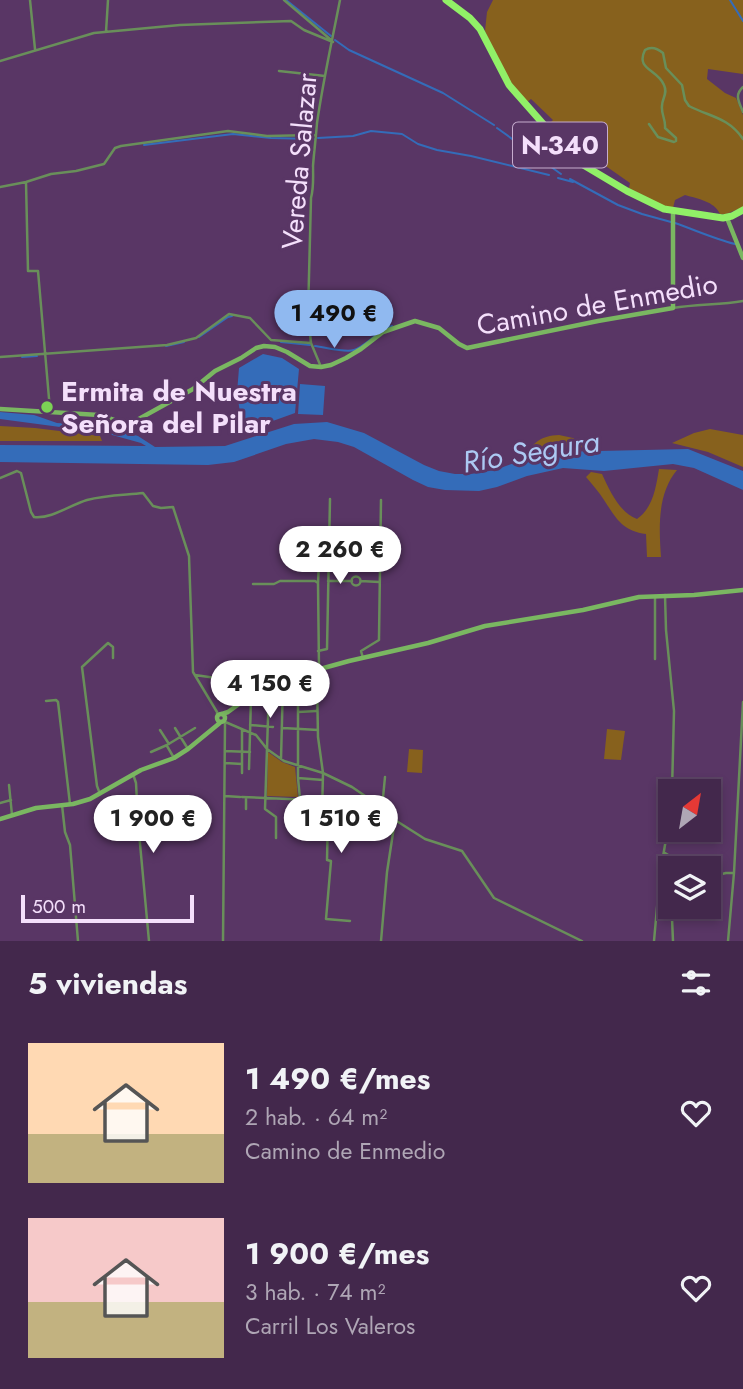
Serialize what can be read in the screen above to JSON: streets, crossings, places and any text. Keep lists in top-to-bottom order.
{
  "streets": {
    "highway": ["N-340"],
    "main road": ["Camino de Enmedio"],
    "street": ["Vereda Salazar"]
  },
  "crossings": [
    ["Vereda Salazar", "Camino de Enmedio"]
  ],
  "water": ["Río Segura"],
  "places": ["Ermita de Nuestra Señora del Pilar"],
  "scale_bar": "500 m",
  "north": "top right",
  "page": {
    "price": [
      "1 490 €",
      "2 260 €",
      "4 150 €",
      "1 900 €",
      "1 510 €"
    ],
    "scale": "500 m",
    "heading": "5 viviendas",
    "list": [
      {
        "name": "1 490 €/mes",
        "note": "2 hab. · 64 m² · Camino de Enmedio"
      },
      {
        "name": "1 900 €/mes",
        "note": "3 hab. · 74 m² · Carril Los Valeros"
      }
    ]
  }
}
